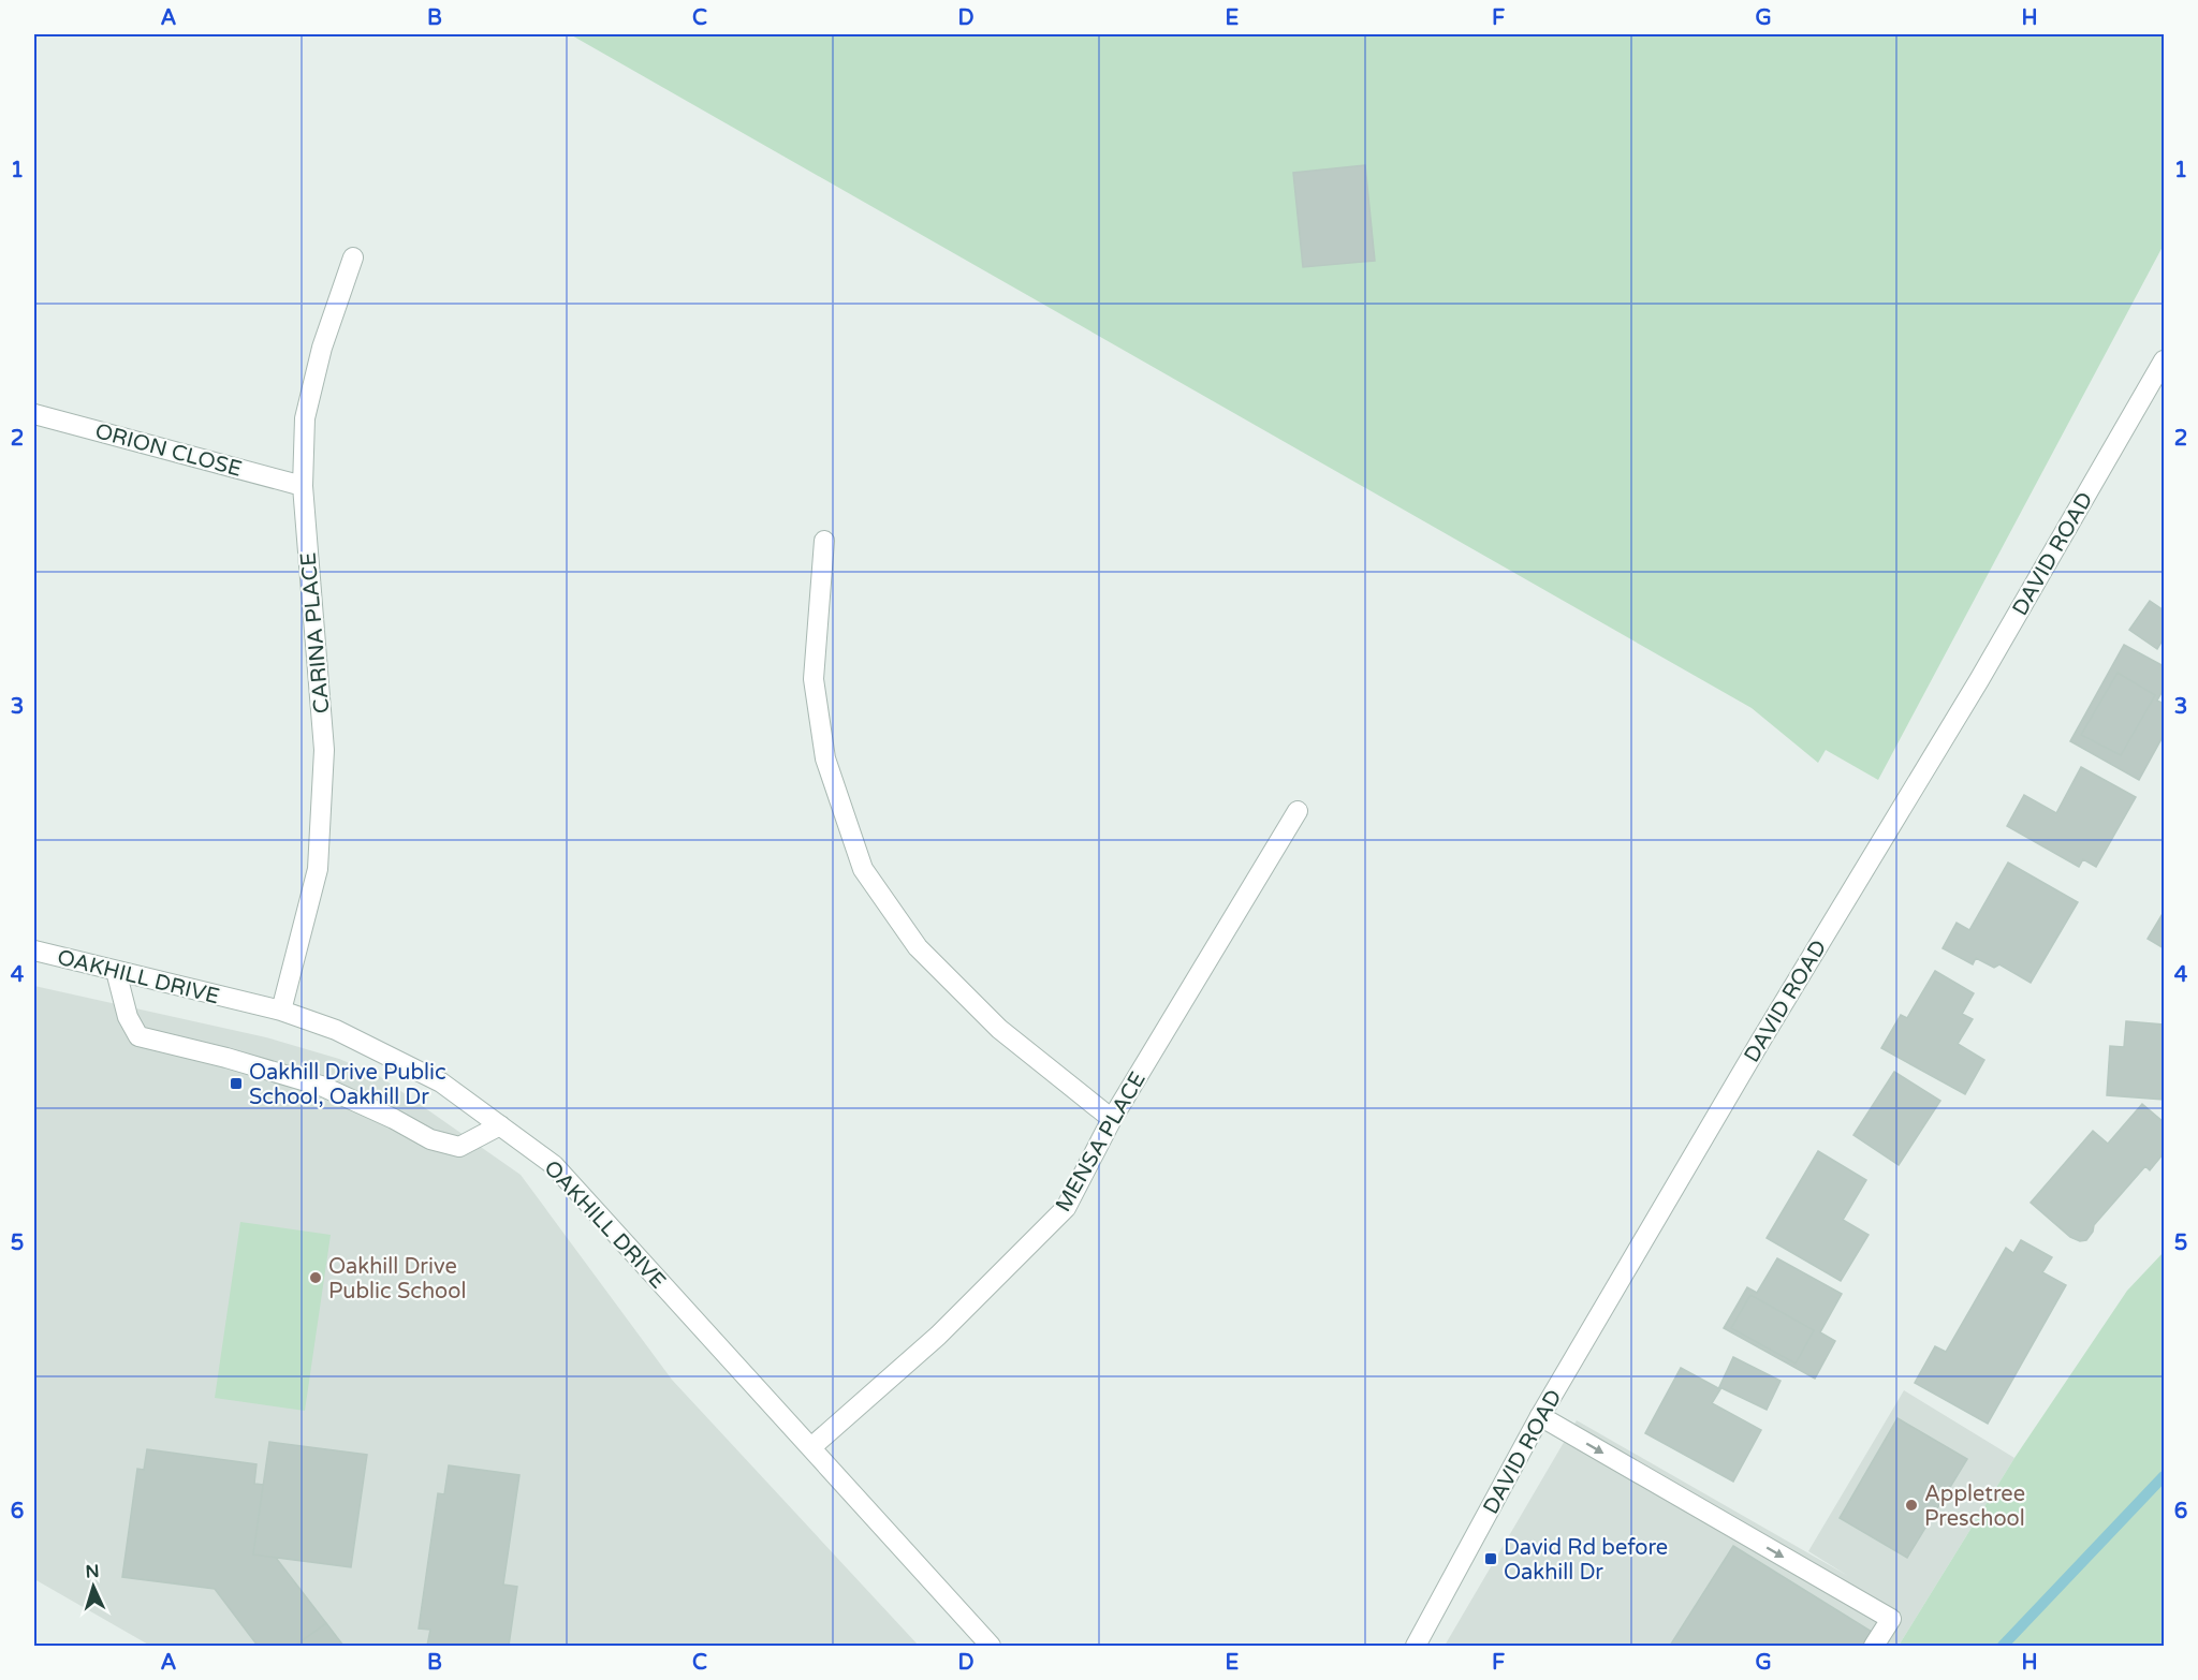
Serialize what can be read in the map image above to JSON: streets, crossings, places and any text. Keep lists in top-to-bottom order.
{
  "streets": {
    "street": [
      "ORION CLOSE",
      "DAVID ROAD",
      "CARINA PLACE",
      "OAKHILL DRIVE",
      "MENSA PLACE"
    ]
  },
  "crossings": [
    ["ORION CLOSE", "CARINA PLACE"],
    ["CARINA PLACE", "OAKHILL DRIVE"],
    ["OAKHILL DRIVE", "MENSA PLACE"]
  ],
  "places": {
    "transit": ["Oakhill Drive Public School, Oakhill Dr", "David Rd before Oakhill Dr"],
    "other": ["Oakhill Drive Public School", "Appletree Preschool"]
  },
  "north": "top",
  "grid": {
    "columns": [
      "A",
      "B",
      "C",
      "D",
      "E",
      "F",
      "G",
      "H"
    ],
    "rows": [
      "1",
      "2",
      "3",
      "4",
      "5",
      "6"
    ]
  }
}
